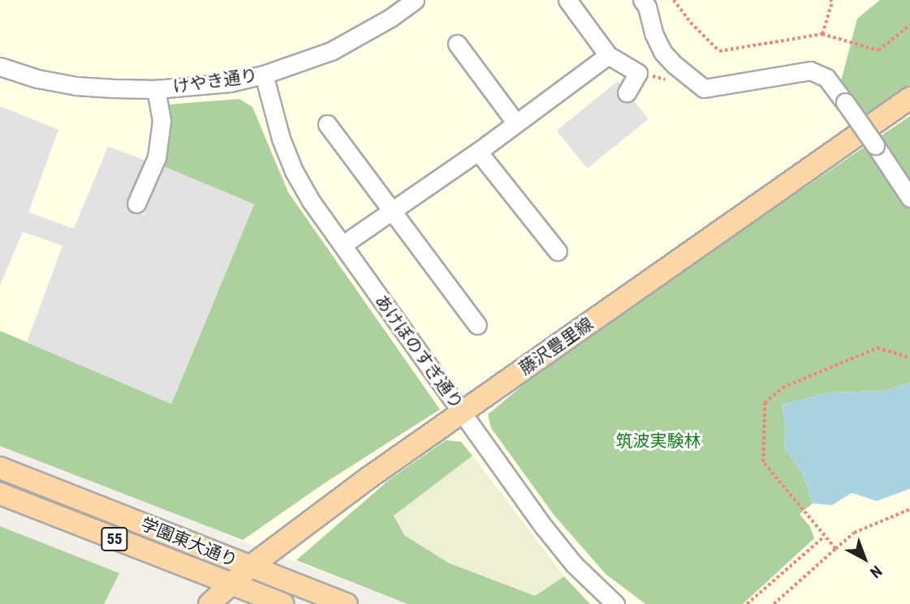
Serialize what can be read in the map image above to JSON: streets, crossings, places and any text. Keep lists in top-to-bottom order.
{
  "streets": {
    "main road": ["藤沢豊里線", "55", "学園東大通り"],
    "street": ["けやき通り", "あけぼのすぎ通り"]
  },
  "crossings": [
    ["けやき通り", "あけぼのすぎ通り"],
    ["藤沢豊里線", "あけぼのすぎ通り"],
    ["藤沢豊里線", "学園東大通り"]
  ],
  "parks": ["筑波実験林"],
  "north": "bottom right"
}
